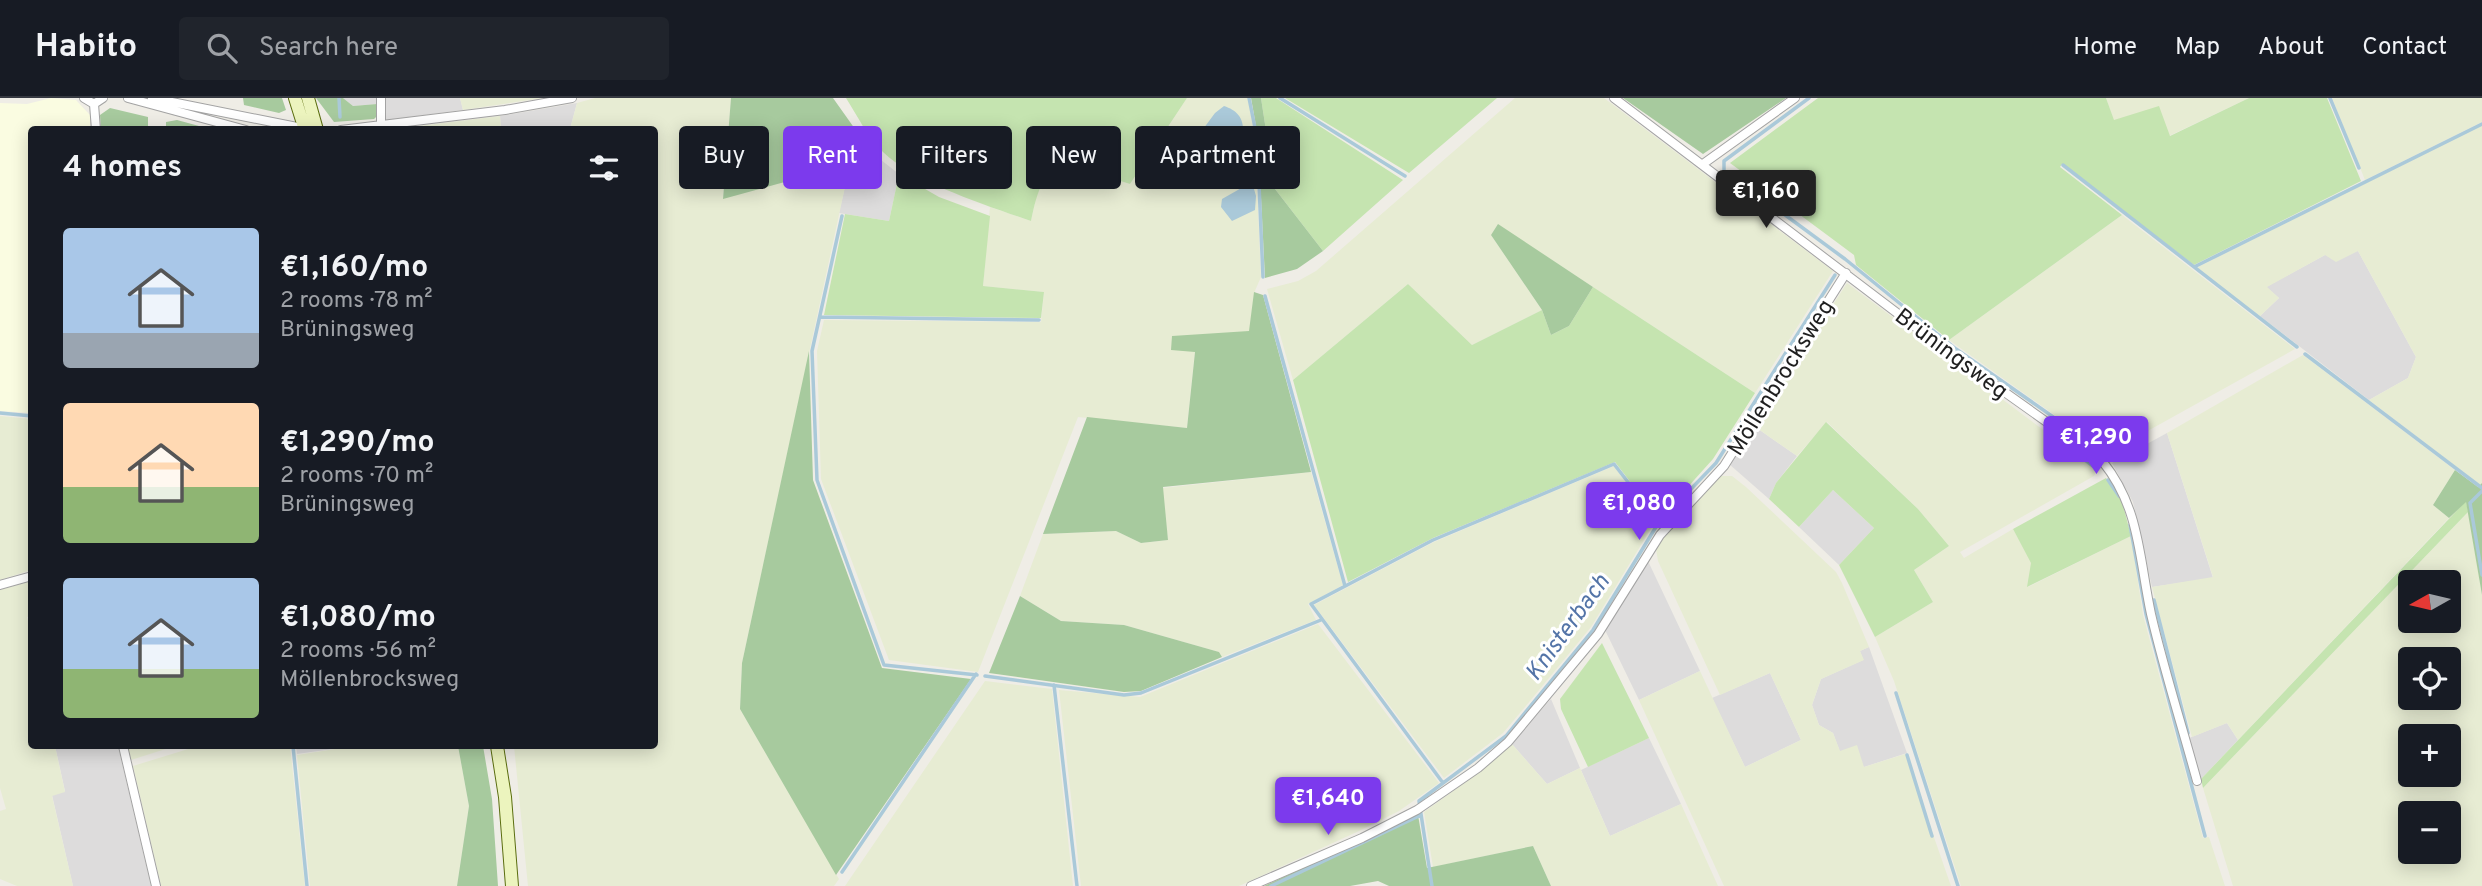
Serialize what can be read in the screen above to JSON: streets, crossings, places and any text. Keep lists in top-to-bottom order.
{
  "streets": {
    "street": ["Brüningsweg", "Möllenbrocksweg"]
  },
  "crossings": [
    ["Brüningsweg", "Möllenbrocksweg"]
  ],
  "water": ["Knisterbach"],
  "north": "left",
  "page": {
    "header": "Habito",
    "search": "Search here",
    "nav": [
      "Home",
      "Map",
      "About",
      "Contact"
    ],
    "chip": [
      "Buy",
      "Rent",
      "Filters",
      "New",
      "Apartment"
    ],
    "heading": "4 homes",
    "price": [
      "€1,160",
      "€1,290",
      "€1,080",
      "€1,640"
    ],
    "list": [
      {
        "name": "€1,160/mo",
        "note": "2 rooms · 78 m² · Brüningsweg"
      },
      {
        "name": "€1,290/mo",
        "note": "2 rooms · 70 m² · Brüningsweg"
      },
      {
        "name": "€1,080/mo",
        "note": "2 rooms · 56 m² · Möllenbrocksweg"
      }
    ],
    "map_buttons": ["+", "−"]
  }
}
